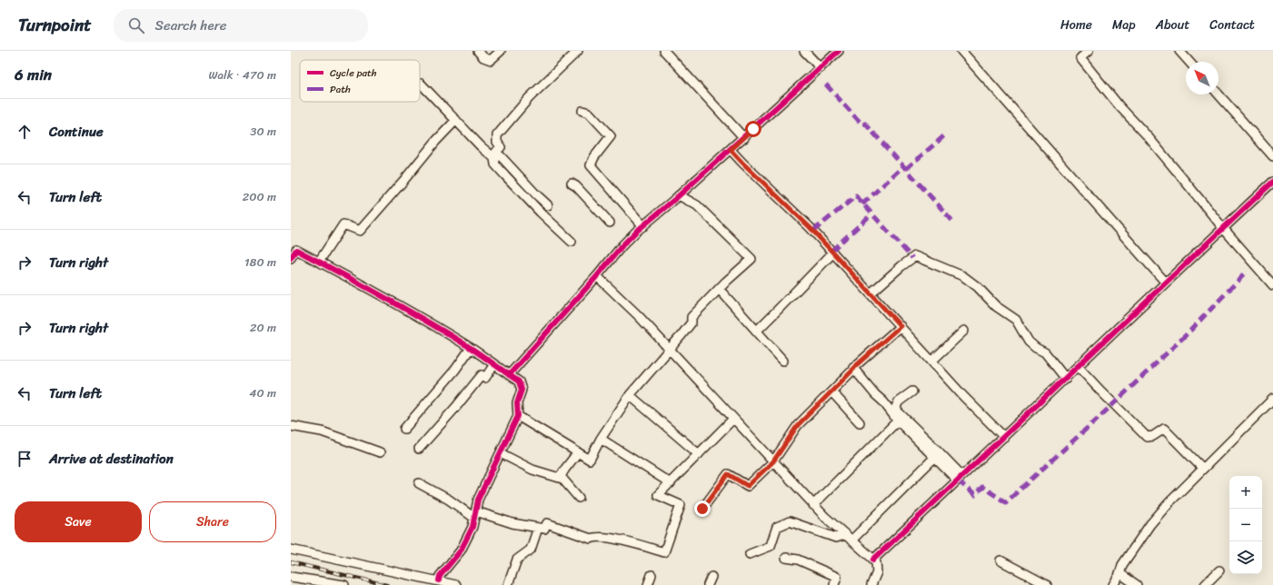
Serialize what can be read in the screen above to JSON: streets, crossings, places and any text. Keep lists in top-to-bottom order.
{
  "legend": ["Cycle path", "Path"],
  "north": "top left",
  "page": {
    "header": "Turnpoint",
    "search": "Search here",
    "nav": [
      "Home",
      "Map",
      "About",
      "Contact"
    ],
    "heading": ["6 min", "Walk · 470 m"],
    "list": [
      ["Continue", "30 m"],
      ["Turn left", "200 m"],
      ["Turn right", "180 m"],
      ["Turn right", "20 m"],
      ["Turn left", "40 m"],
      "Arrive at destination"
    ],
    "map_buttons": ["+", "−"],
    "buttons": ["Save", "Share"]
  }
}
